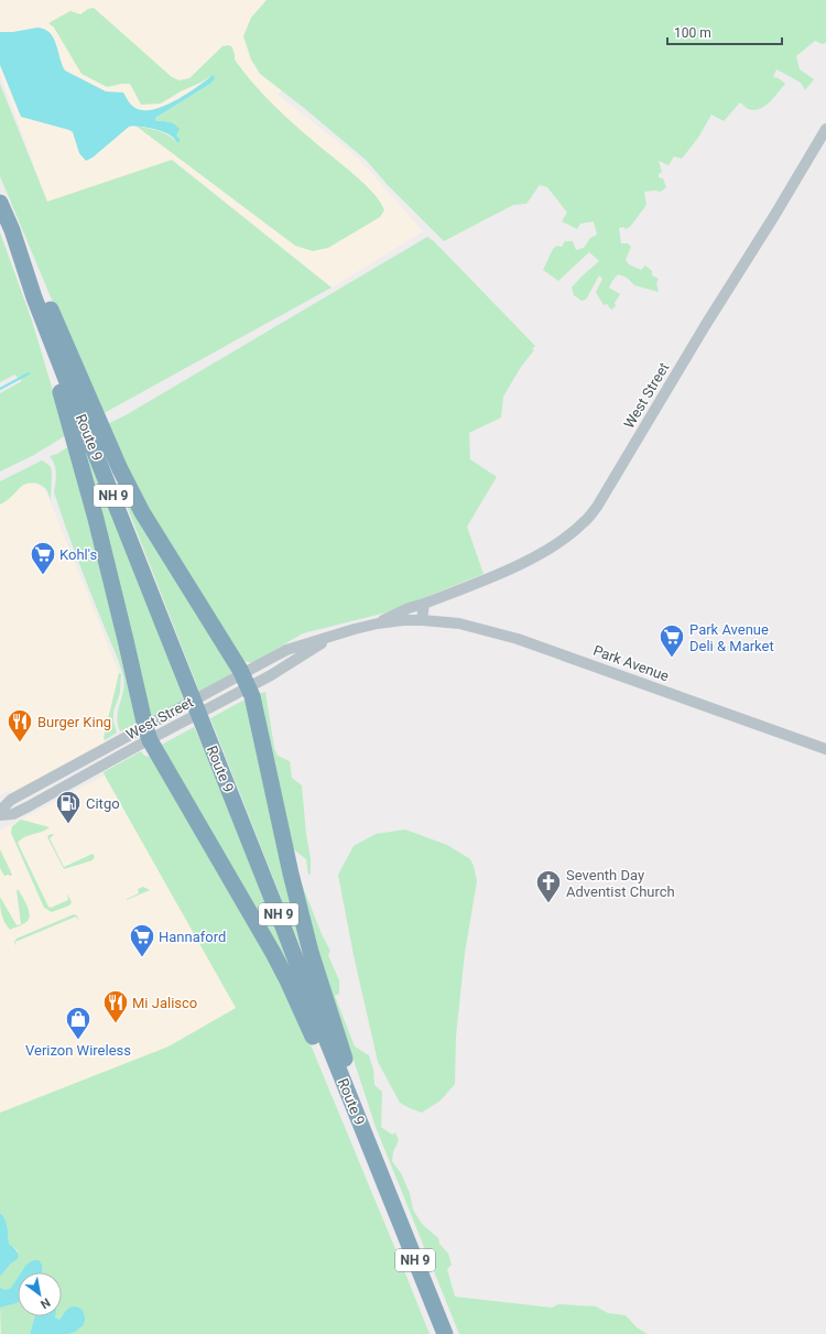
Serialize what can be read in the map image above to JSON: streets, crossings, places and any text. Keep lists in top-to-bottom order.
{
  "streets": {
    "highway": ["Route 9", "NH 9"],
    "street": ["West Street", "Park Avenue"]
  },
  "crossings": [
    ["West Street", "Park Avenue"]
  ],
  "places": {
    "supermarket": ["Kohl's", "Park Avenue Deli & Market", "Hannaford"],
    "restaurant": ["Burger King", "Mi Jalisco"],
    "fuel station": ["Citgo"],
    "church": ["Seventh Day Adventist Church"],
    "shop": ["Verizon Wireless"]
  },
  "scale_bar": "100 m",
  "north": "bottom right"
}
